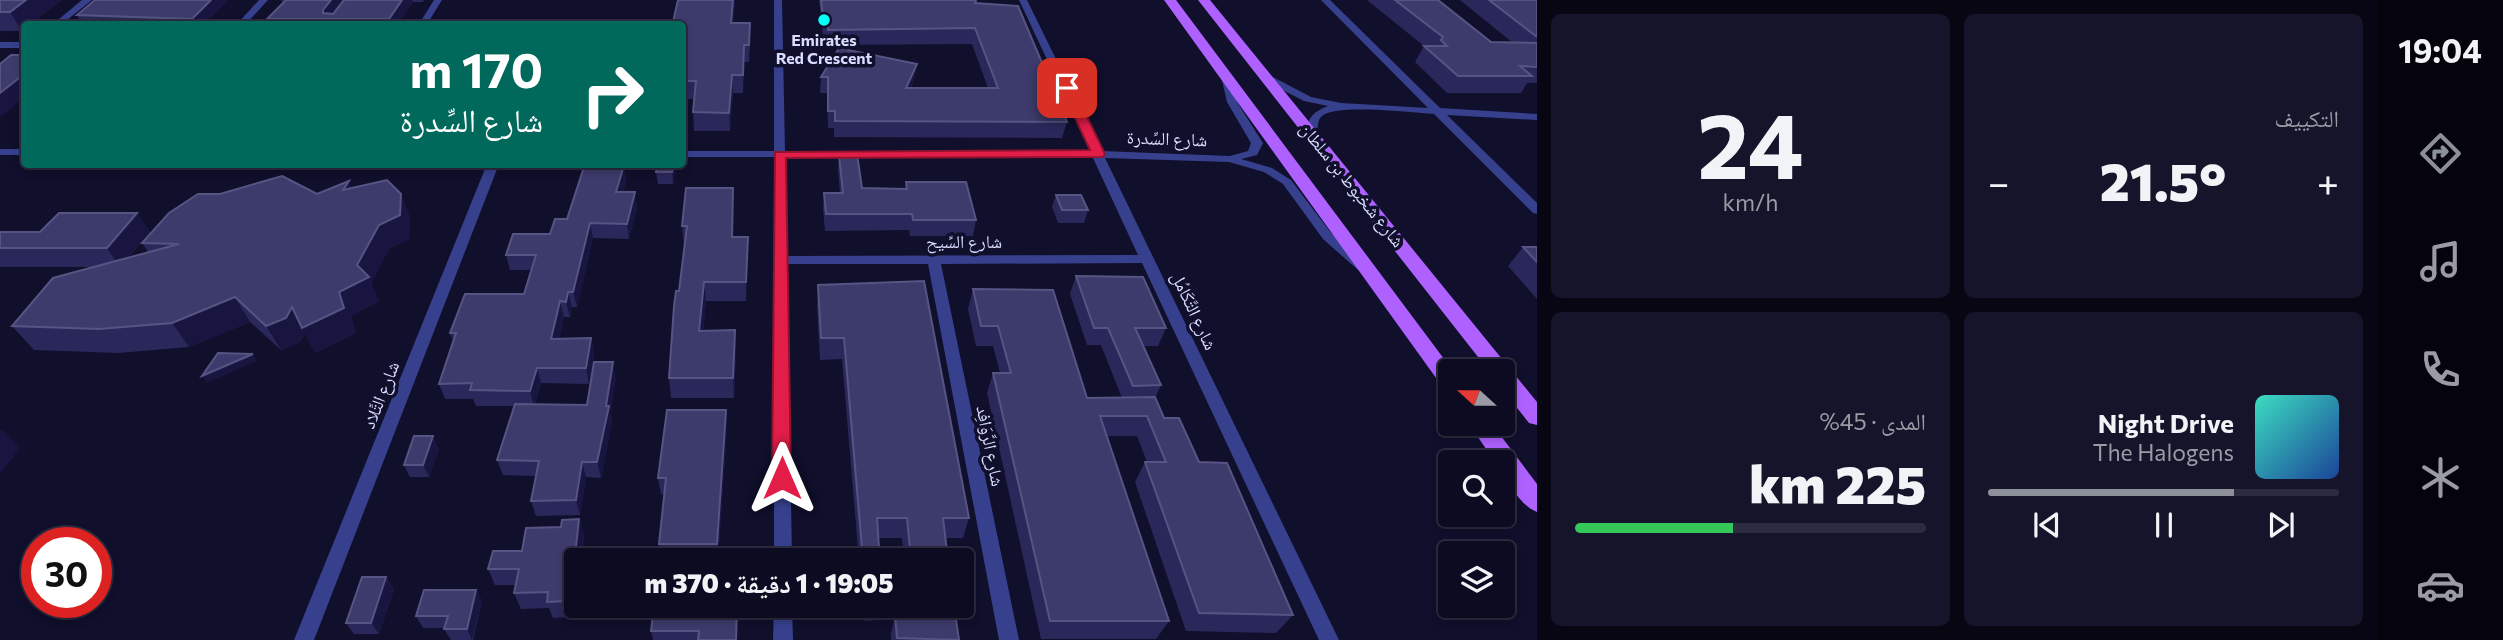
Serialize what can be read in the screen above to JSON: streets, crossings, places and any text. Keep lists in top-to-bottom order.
{
  "streets": {
    "main road": ["شارع شخبوط بن سلطان"],
    "street": [
      "شارع السِّدرة",
      "شارع السِّيح",
      "شارع التَّكَامُل",
      "شارع التِّلاد",
      "شارع الرَّوَافِد"
    ]
  },
  "crossings": [
    ["شارع السِّدرة", "شارع شخبوط بن سلطان"],
    ["شارع السِّدرة", "شارع التَّكَامُل"],
    ["شارع السِّيح", "شارع التَّكَامُل"],
    ["شارع السِّيح", "شارع الرَّوَافِد"]
  ],
  "places": ["Emirates Red Crescent"],
  "north": "left",
  "page": {
    "tabs": "19:04",
    "tile": [
      "التكييف",
      ["24", "km/h"],
      ["المدى · 45%", "225 km"]
    ],
    "turn": ["170 m", "شارع السِّدرة"],
    "heat": ["−", "21.5°", "+"],
    "song": ["Night Drive", "The Halogens"],
    "limit": "30",
    "trip": "19:05 · 1 دقيقة · 370 m"
  }
}
